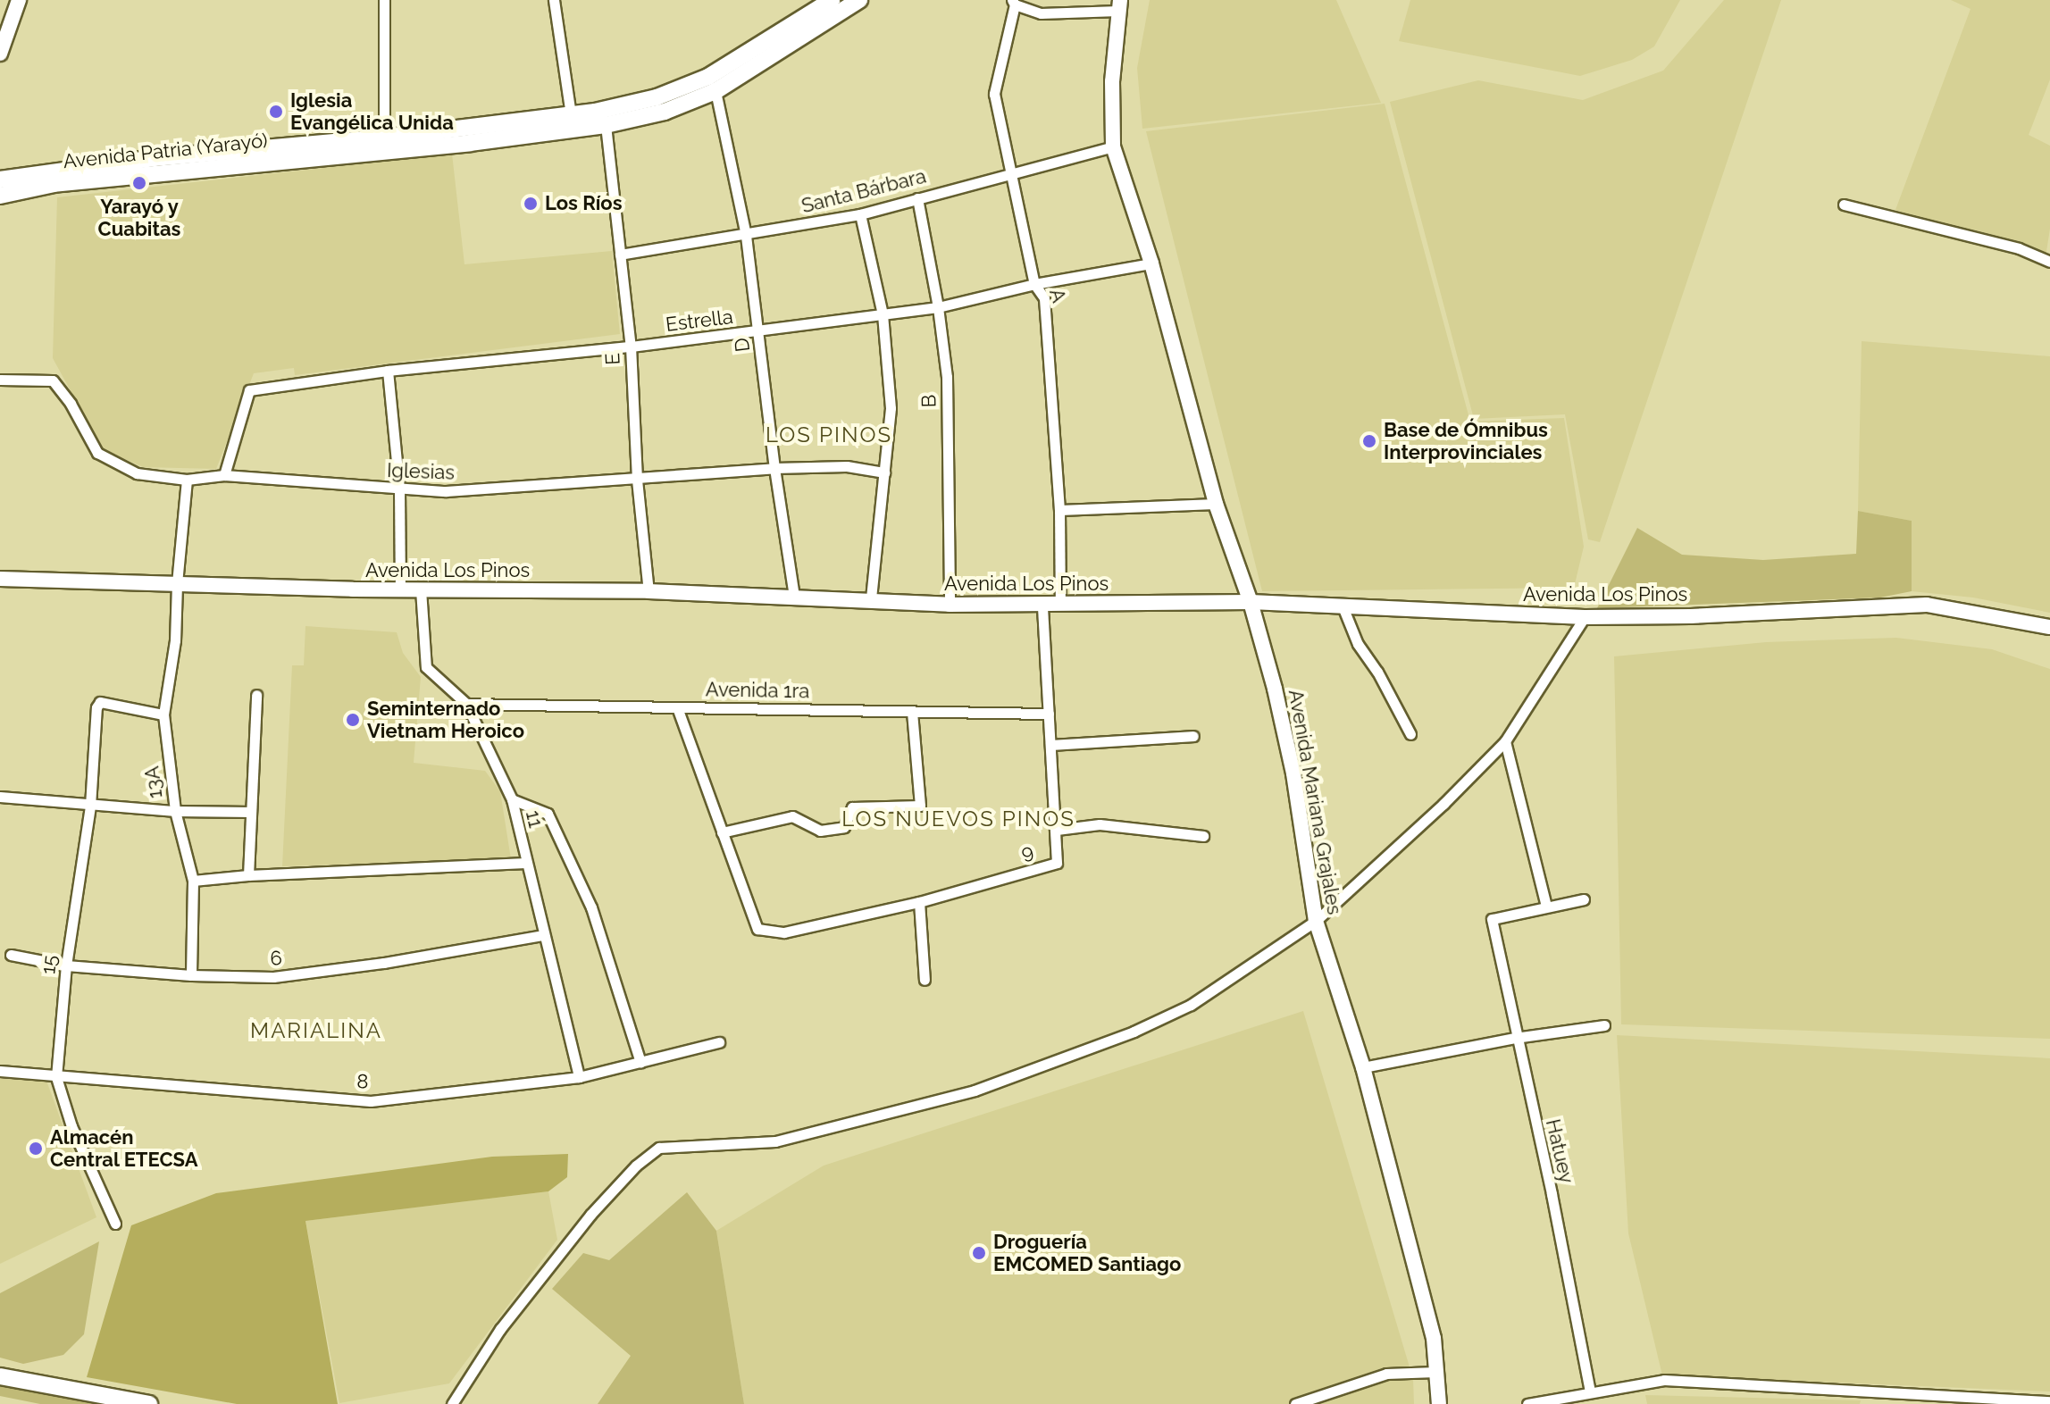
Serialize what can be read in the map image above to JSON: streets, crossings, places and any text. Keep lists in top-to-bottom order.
{
  "streets": {
    "main road": ["Avenida Patria (Yarayó)"],
    "street": [
      "Santa Bárbara",
      "A",
      "Estrella",
      "D",
      "E",
      "B",
      "Iglesias",
      "Avenida Los Pinos",
      "Avenida 1ra",
      "13A",
      "Avenida Mariana Grajales",
      "11",
      "9",
      "6",
      "15",
      "8",
      "Hatuey"
    ]
  },
  "crossings": [
    ["Avenida Patria (Yarayó)", "D"],
    ["Avenida Patria (Yarayó)", "E"],
    ["Santa Bárbara", "A"],
    ["Santa Bárbara", "D"],
    ["Santa Bárbara", "E"],
    ["Santa Bárbara", "B"],
    ["Santa Bárbara", "Avenida Mariana Grajales"],
    ["A", "Estrella"],
    ["A", "Avenida Los Pinos"],
    ["Estrella", "D"],
    ["Estrella", "E"],
    ["Estrella", "B"],
    ["Estrella", "Iglesias"],
    ["Estrella", "Avenida Mariana Grajales"],
    ["D", "Iglesias"],
    ["D", "Avenida Los Pinos"],
    ["E", "Iglesias"],
    ["E", "Avenida Los Pinos"],
    ["B", "Avenida Los Pinos"],
    ["Iglesias", "13A"],
    ["Avenida Los Pinos", "13A"],
    ["Avenida Los Pinos", "Avenida Mariana Grajales"],
    ["Avenida Los Pinos", "11"],
    ["Avenida Los Pinos", "9"],
    ["Avenida 1ra", "11"],
    ["Avenida 1ra", "9"],
    ["13A", "6"],
    ["13A", "15"],
    ["11", "6"],
    ["11", "8"],
    ["6", "15"],
    ["15", "8"]
  ],
  "districts": ["LOS PINOS", "LOS NUEVOS PINOS", "MARIALINA"],
  "places": [
    "Iglesia Evangélica Unida",
    "Yarayó y Cuabitas",
    "Los Ríos",
    "Base de Ómnibus Interprovinciales",
    "Seminternado Vietnam Heroico",
    "Almacén Central ETECSA",
    "Droguería EMCOMED Santiago"
  ]
}
